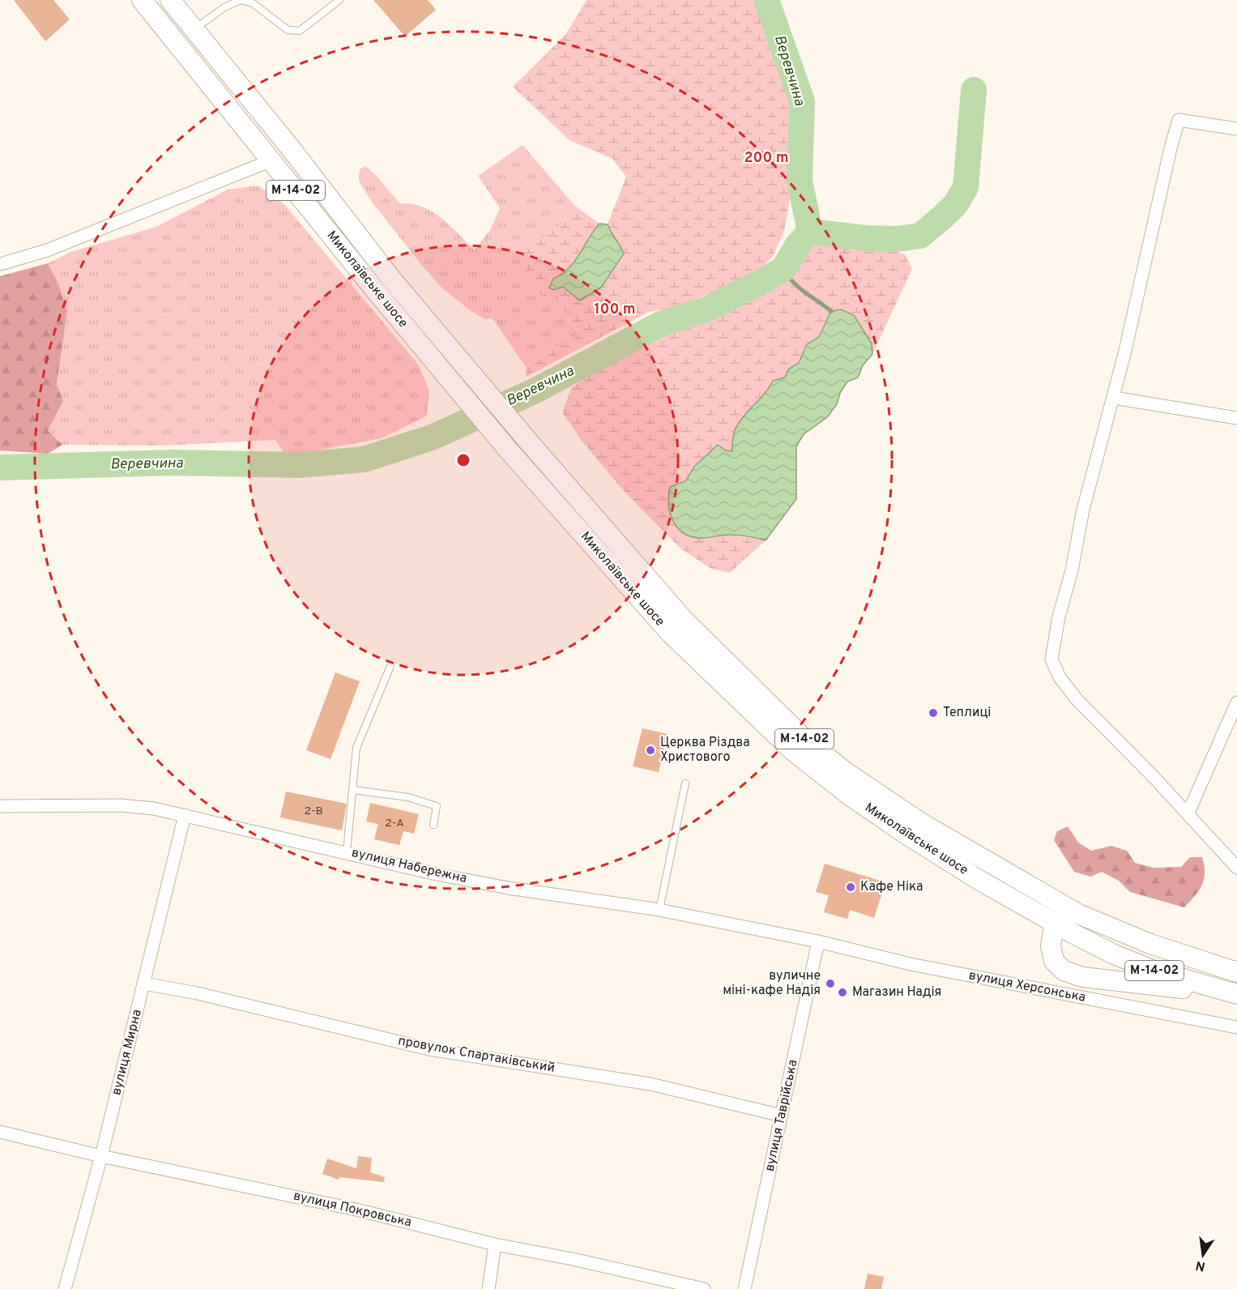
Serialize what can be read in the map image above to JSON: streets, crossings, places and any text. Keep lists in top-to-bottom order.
{
  "streets": {
    "main road": ["М-14-02", "Миколаївське шосе"],
    "street": [
      "вулиця Набережна",
      "вулиця Херсонська",
      "вулиця Мирна",
      "провулок Спартаківський",
      "вулиця Таврійська",
      "вулиця Покровська"
    ]
  },
  "crossings": [
    ["вулиця Набережна", "вулиця Херсонська"],
    ["вулиця Набережна", "вулиця Мирна"],
    ["вулиця Набережна", "вулиця Таврійська"],
    ["вулиця Херсонська", "вулиця Таврійська"],
    ["вулиця Мирна", "провулок Спартаківський"],
    ["вулиця Мирна", "вулиця Покровська"],
    ["провулок Спартаківський", "вулиця Таврійська"]
  ],
  "water": ["Веревчина"],
  "places": [
    "Теплиці",
    "Церква Різдва Христового",
    "Кафе Ніка",
    "вуличне міні-кафе Надія",
    "Магазин Надія"
  ],
  "house_numbers": ["2-В", "2-А"],
  "north": "bottom",
  "rings": ["200 m", "100 m"]
}
